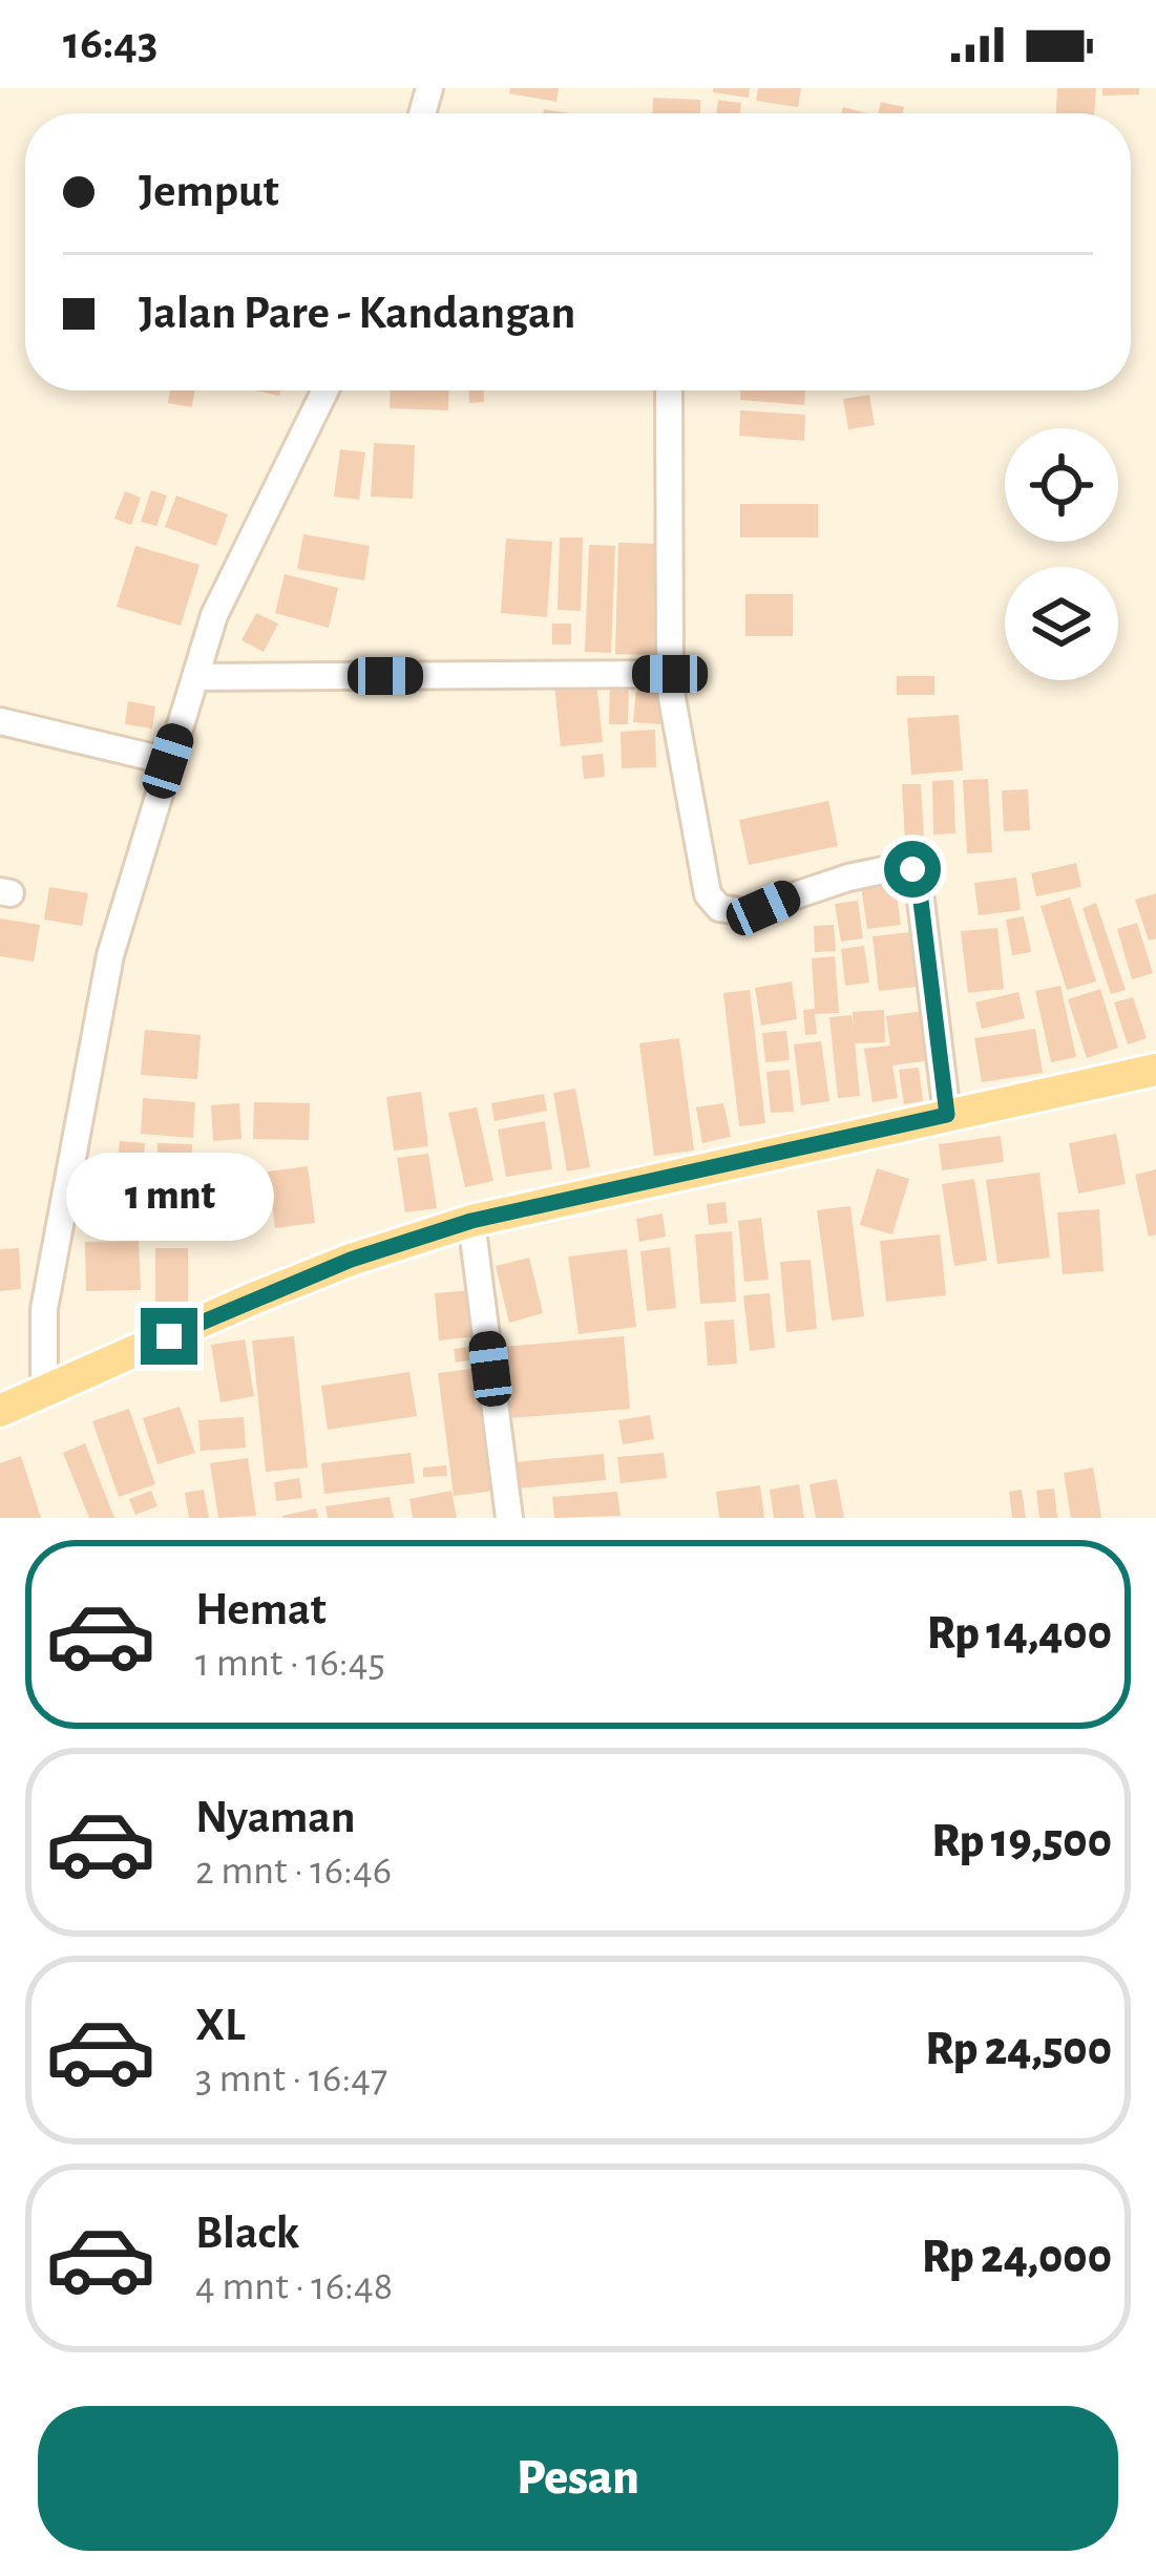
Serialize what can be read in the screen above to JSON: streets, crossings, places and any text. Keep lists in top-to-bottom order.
{
  "page": {
    "status": "16:43",
    "banner": ["Jemput", "Jalan Pare - Kandangan"],
    "bubble": "1 mnt",
    "list": [
      {
        "name": "Hemat",
        "note": "1 mnt · 16:45",
        "value": "Rp 14,400"
      },
      {
        "name": "Nyaman",
        "note": "2 mnt · 16:46",
        "value": "Rp 19,500"
      },
      {
        "name": "XL",
        "note": "3 mnt · 16:47",
        "value": "Rp 24,500"
      },
      {
        "name": "Black",
        "note": "4 mnt · 16:48",
        "value": "Rp 24,000"
      }
    ],
    "buttons": "Pesan"
  }
}
